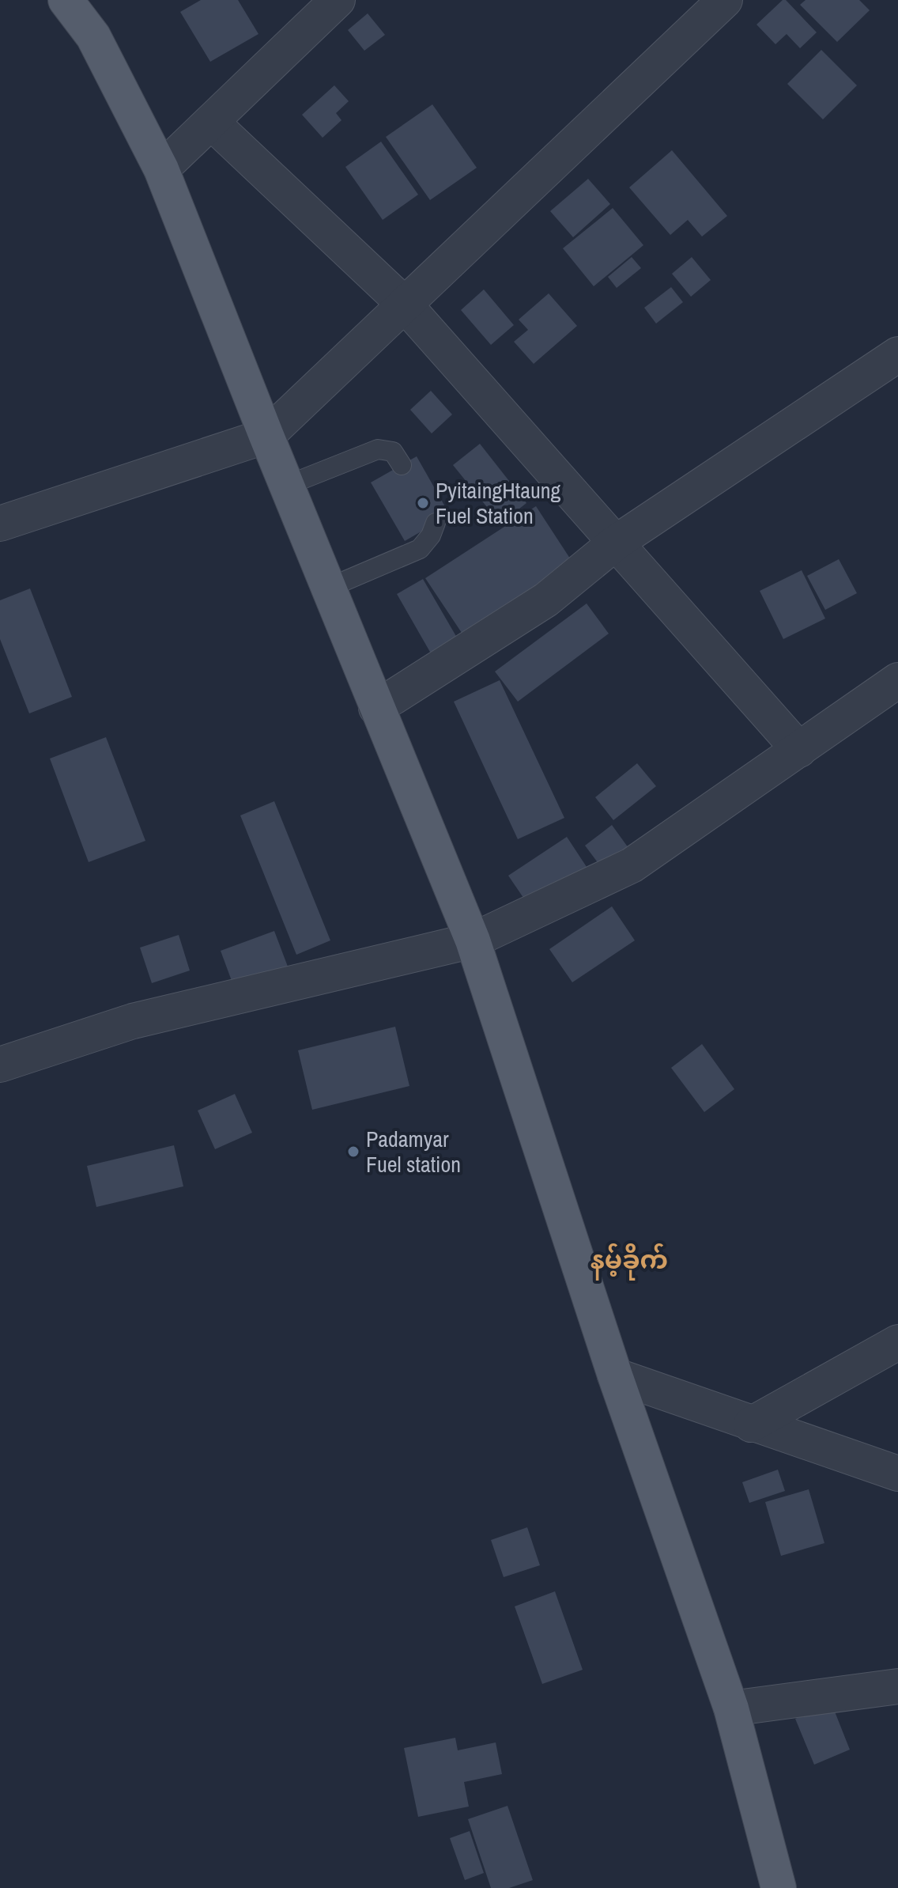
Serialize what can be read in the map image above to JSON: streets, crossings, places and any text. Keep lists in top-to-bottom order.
{
  "districts": ["နမ့်ခိုက်"],
  "places": ["PyitaingHtaung Fuel Station", "Padamyar Fuel station"]
}
